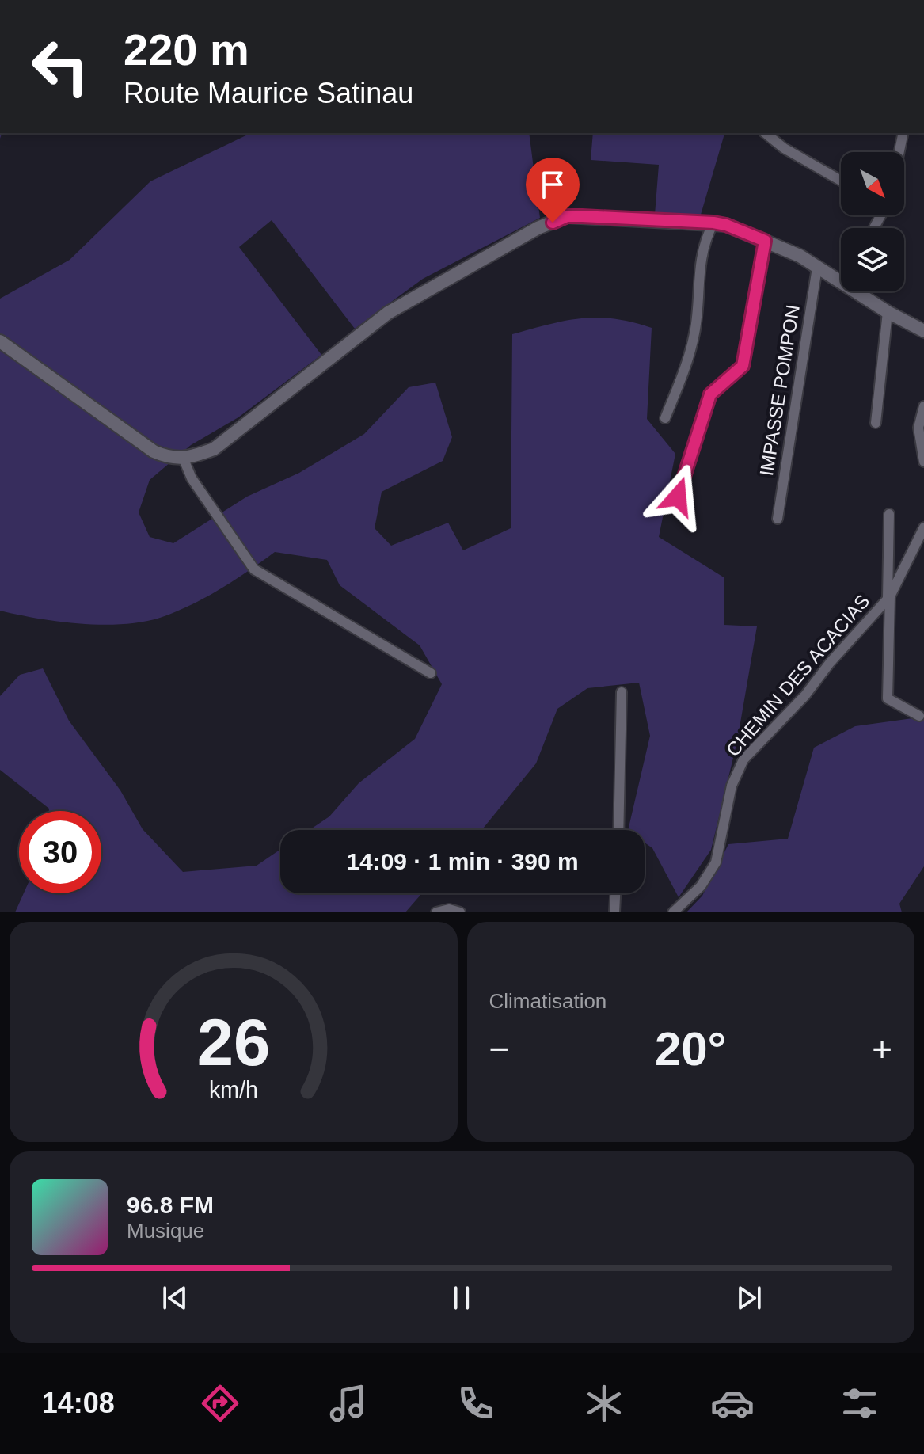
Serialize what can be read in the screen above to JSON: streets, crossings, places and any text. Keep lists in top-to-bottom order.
{
  "streets": {
    "street": ["IMPASSE POMPON", "CHEMIN DES ACACIAS"]
  },
  "north": "bottom right",
  "page": {
    "turn": ["220 m", "Route Maurice Satinau"],
    "limit": "30",
    "trip": "14:09 · 1 min · 390 m",
    "tile": "Climatisation",
    "heat": ["−", "20°", "+"],
    "song": ["96.8 FM", "Musique"],
    "tabs": "14:08",
    "gauge": ["26", "km/h"]
  }
}
